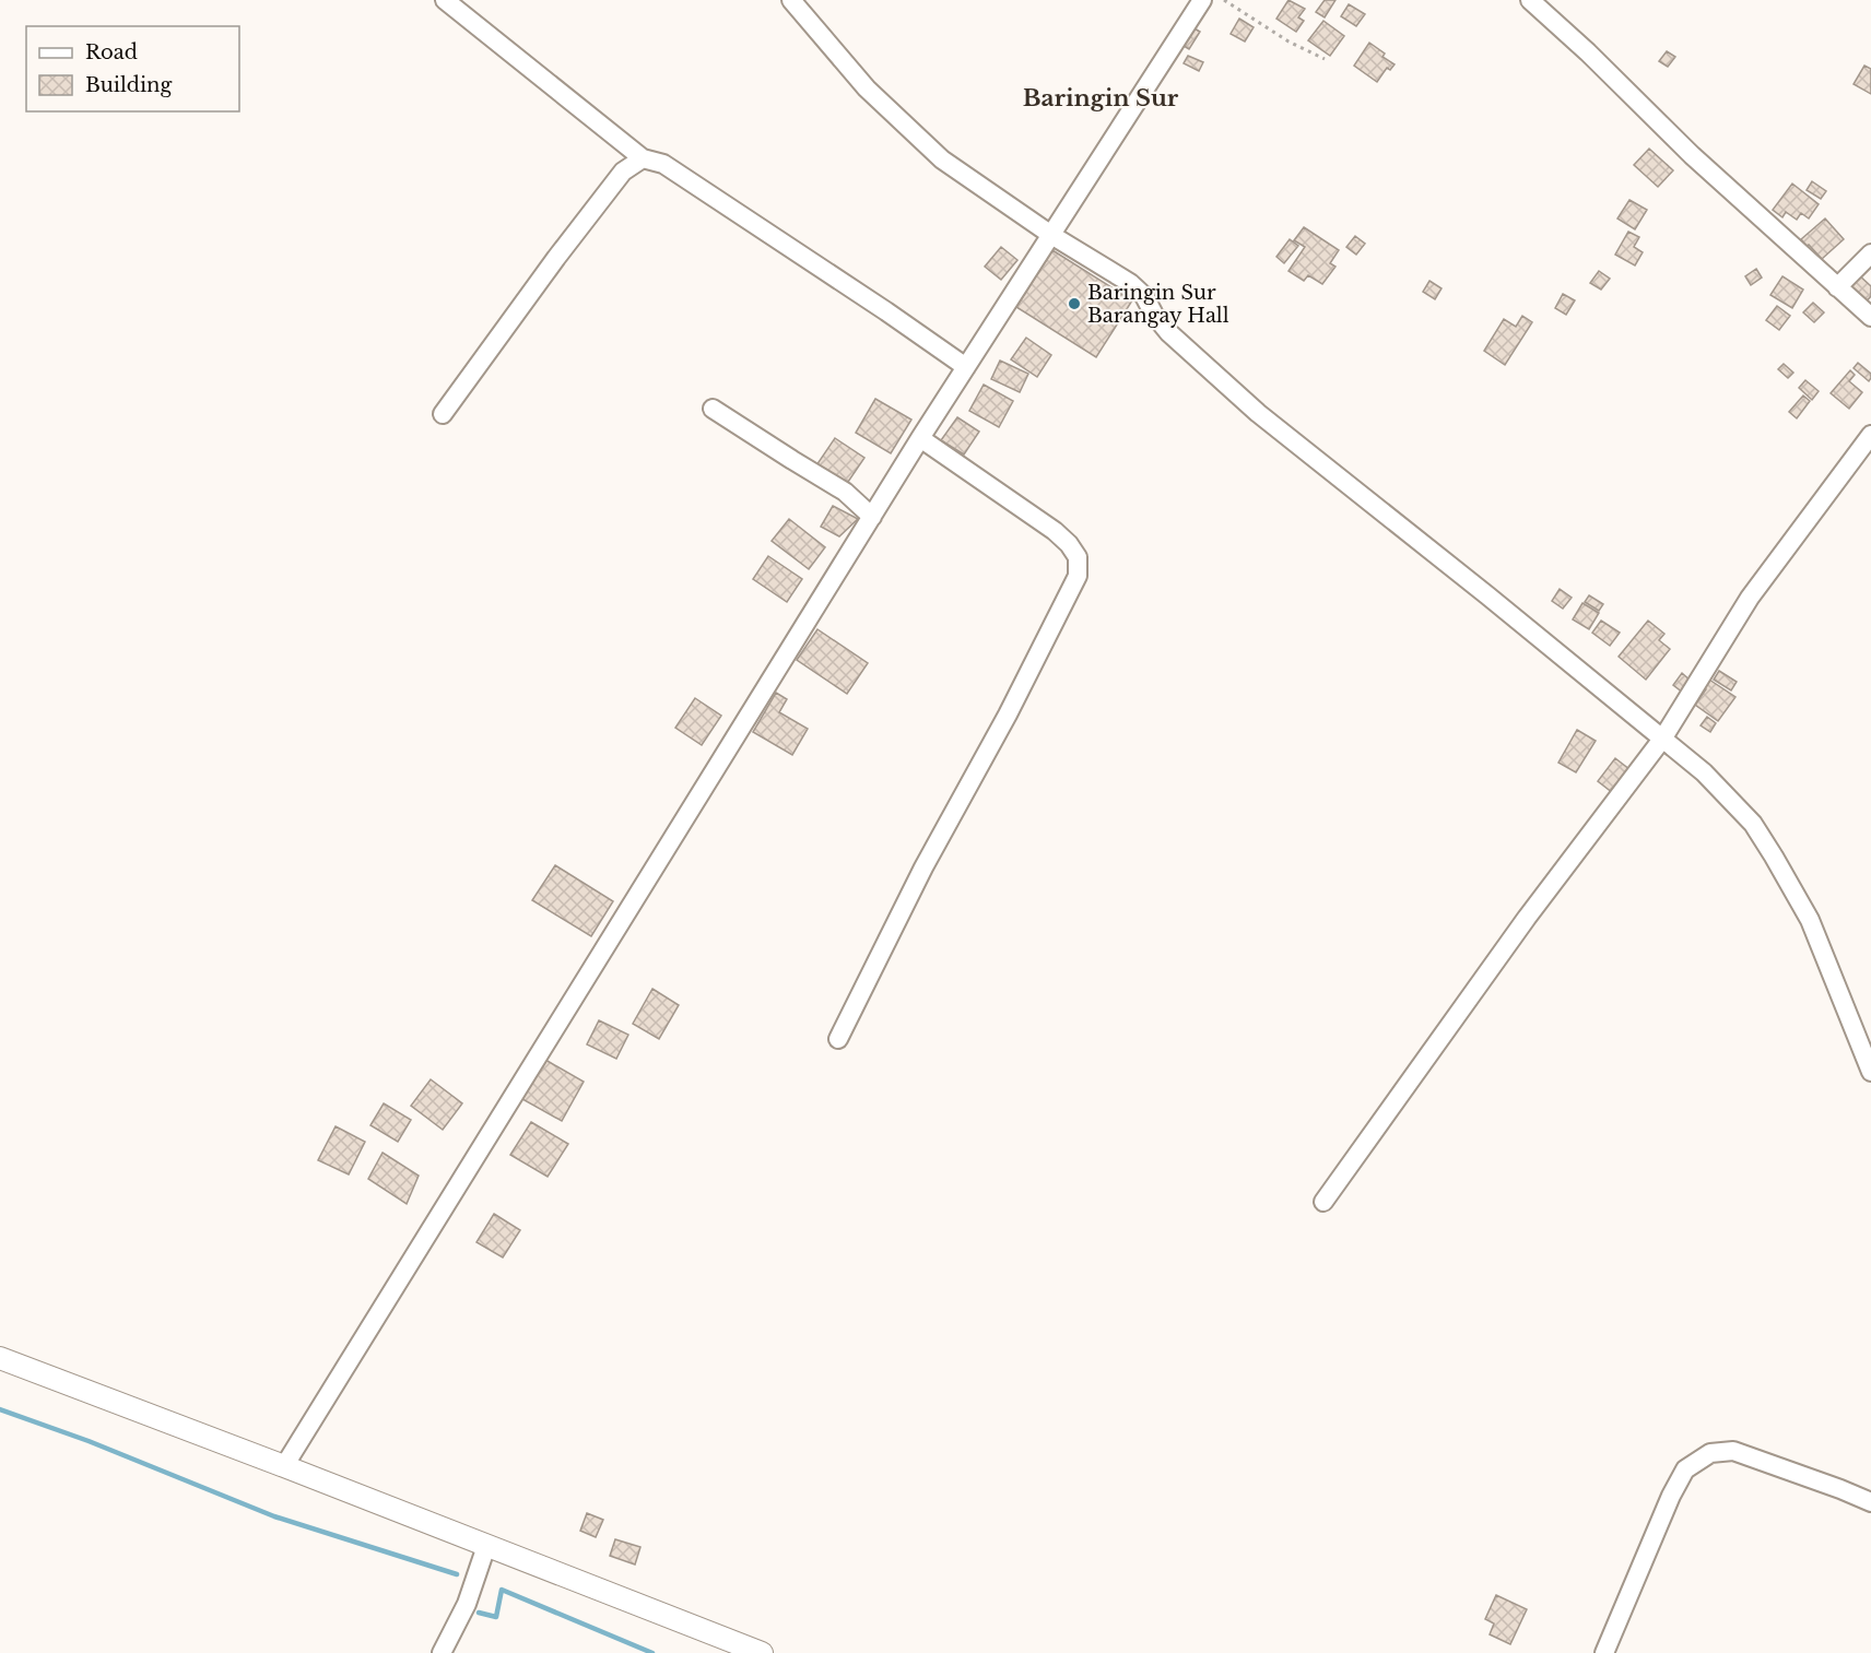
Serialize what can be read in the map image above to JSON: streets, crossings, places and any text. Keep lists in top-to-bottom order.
{
  "districts": ["Baringin Sur"],
  "places": ["Baringin Sur Barangay Hall"],
  "legend": ["Road", "Building"]
}
